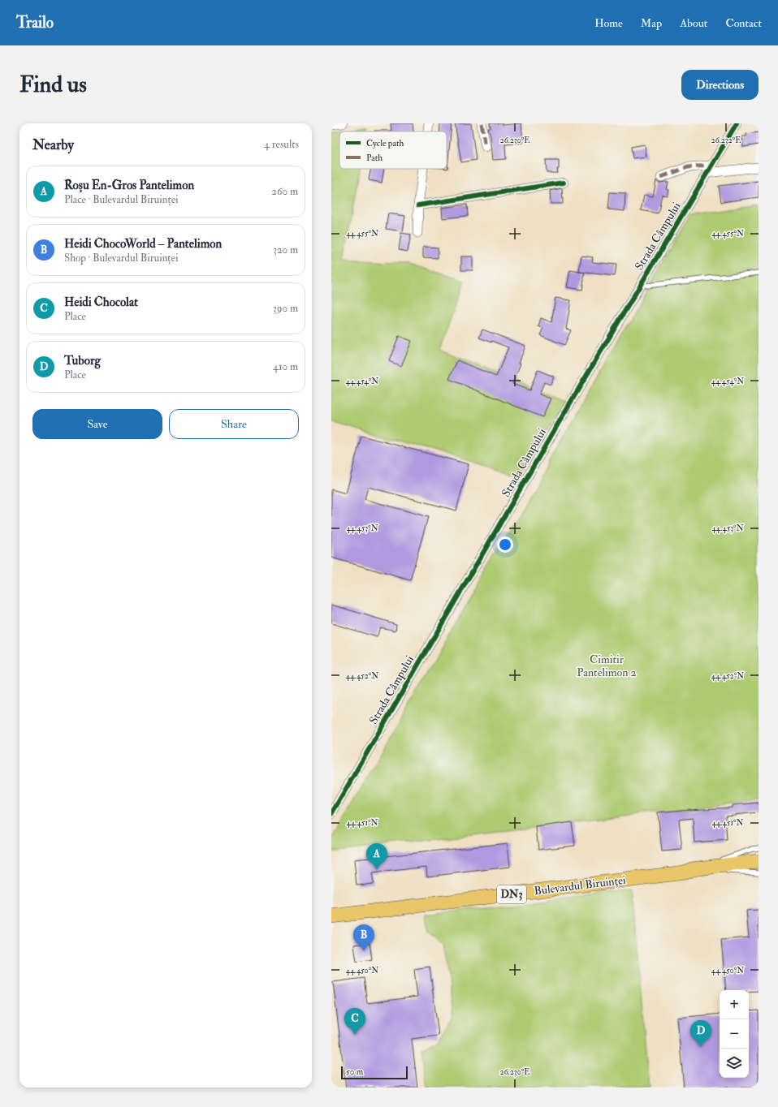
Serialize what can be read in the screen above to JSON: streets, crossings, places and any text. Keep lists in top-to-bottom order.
{
  "streets": {
    "main road": ["Bulevardul Biruinței", "DN3"],
    "street": ["Strada Câmpului"]
  },
  "parks": ["Cimitir Pantelimon 2"],
  "legend": ["Cycle path", "Path"],
  "scale_bar": "50 m",
  "page": {
    "header": "Trailo",
    "nav": [
      "Home",
      "Map",
      "About",
      "Contact"
    ],
    "buttons": [
      "Directions",
      ["Save", "Share"]
    ],
    "title": "Find us",
    "heading": ["Nearby", "4 results"],
    "list": [
      {
        "mark": "A",
        "name": "Roșu En-Gros Pantelimon",
        "note": "Place · Bulevardul Biruinței",
        "value": "260 m"
      },
      {
        "mark": "B",
        "name": "Heidi ChocoWorld – Pantelimon",
        "note": "Shop · Bulevardul Biruinței",
        "value": "320 m"
      },
      {
        "mark": "C",
        "name": "Heidi Chocolat",
        "note": "Place",
        "value": "390 m"
      },
      {
        "mark": "D",
        "name": "Tuborg",
        "note": "Place",
        "value": "410 m"
      }
    ],
    "pins": [
      "A",
      "B",
      "C",
      "D"
    ],
    "map_buttons": ["+", "−"],
    "scale": "50 m"
  },
  "coordinates": [
    "26.230°E",
    "26.232°E",
    "44.455°N",
    "44.454°N",
    "44.453°N",
    "44.452°N",
    "44.451°N",
    "44.450°N"
  ]
}
